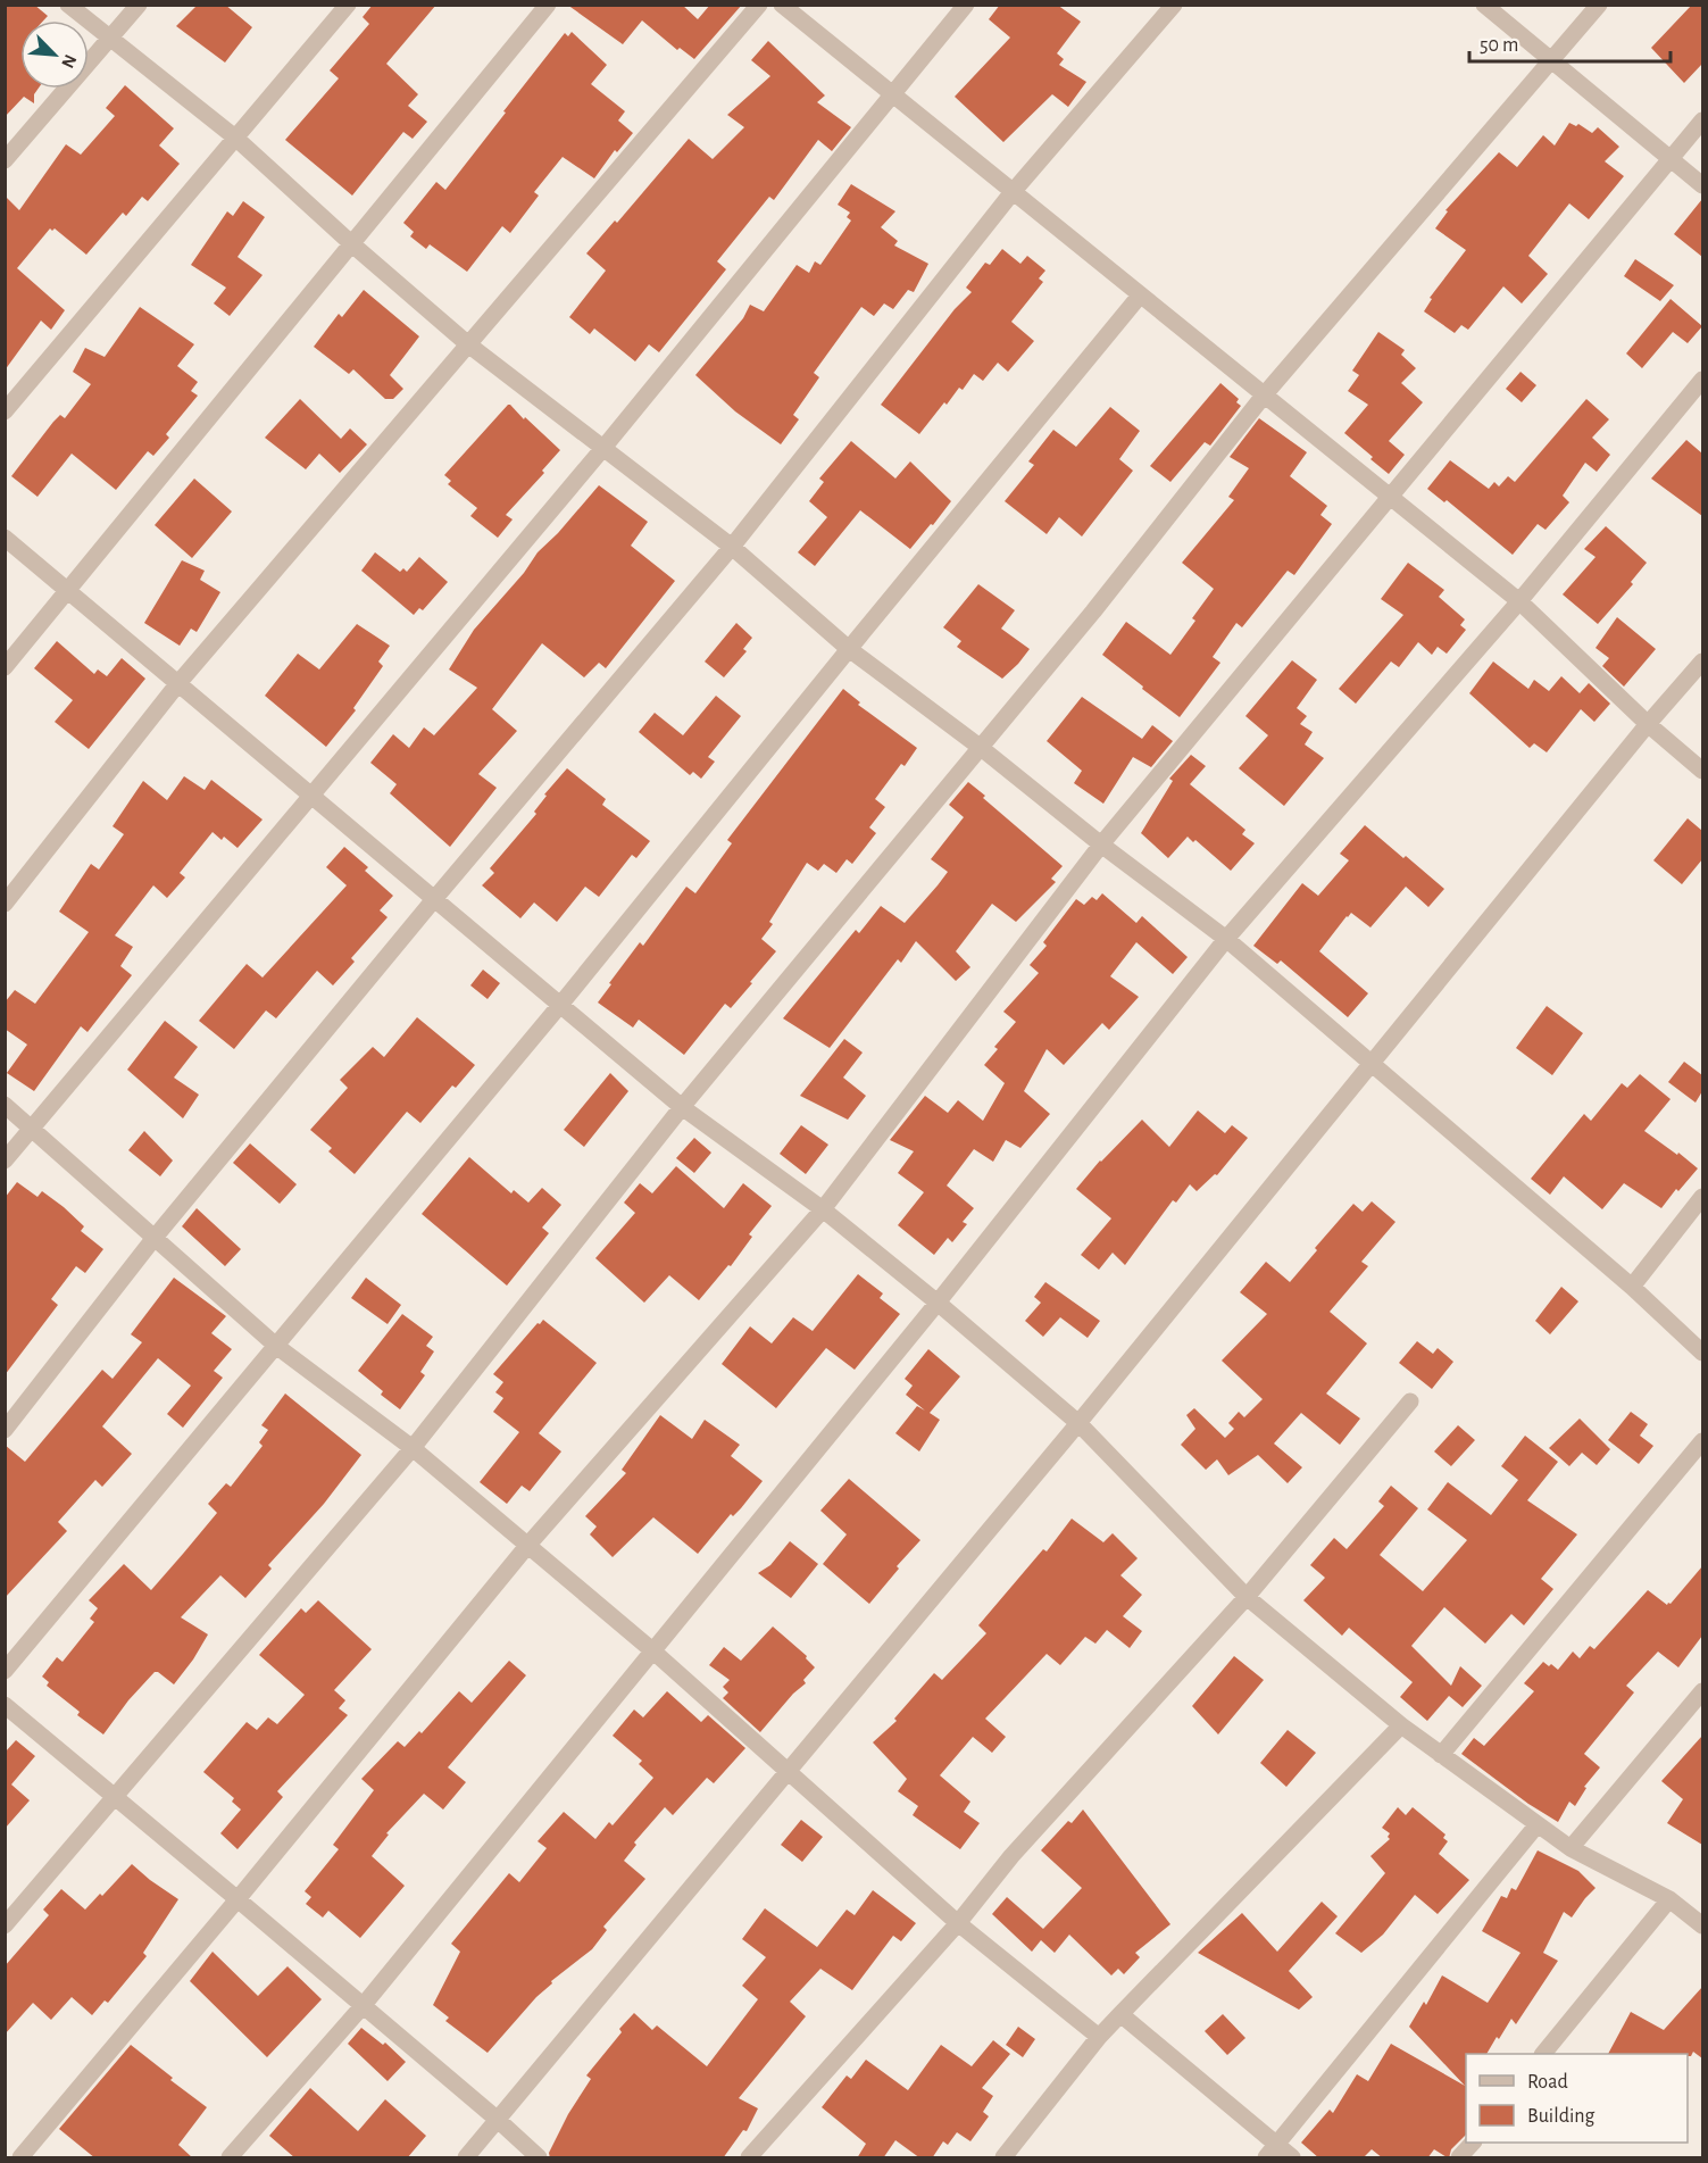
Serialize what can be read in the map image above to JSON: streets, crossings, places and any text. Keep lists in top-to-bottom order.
{
  "legend": ["Road", "Building"],
  "scale_bar": "50 m",
  "north": "bottom right"
}
